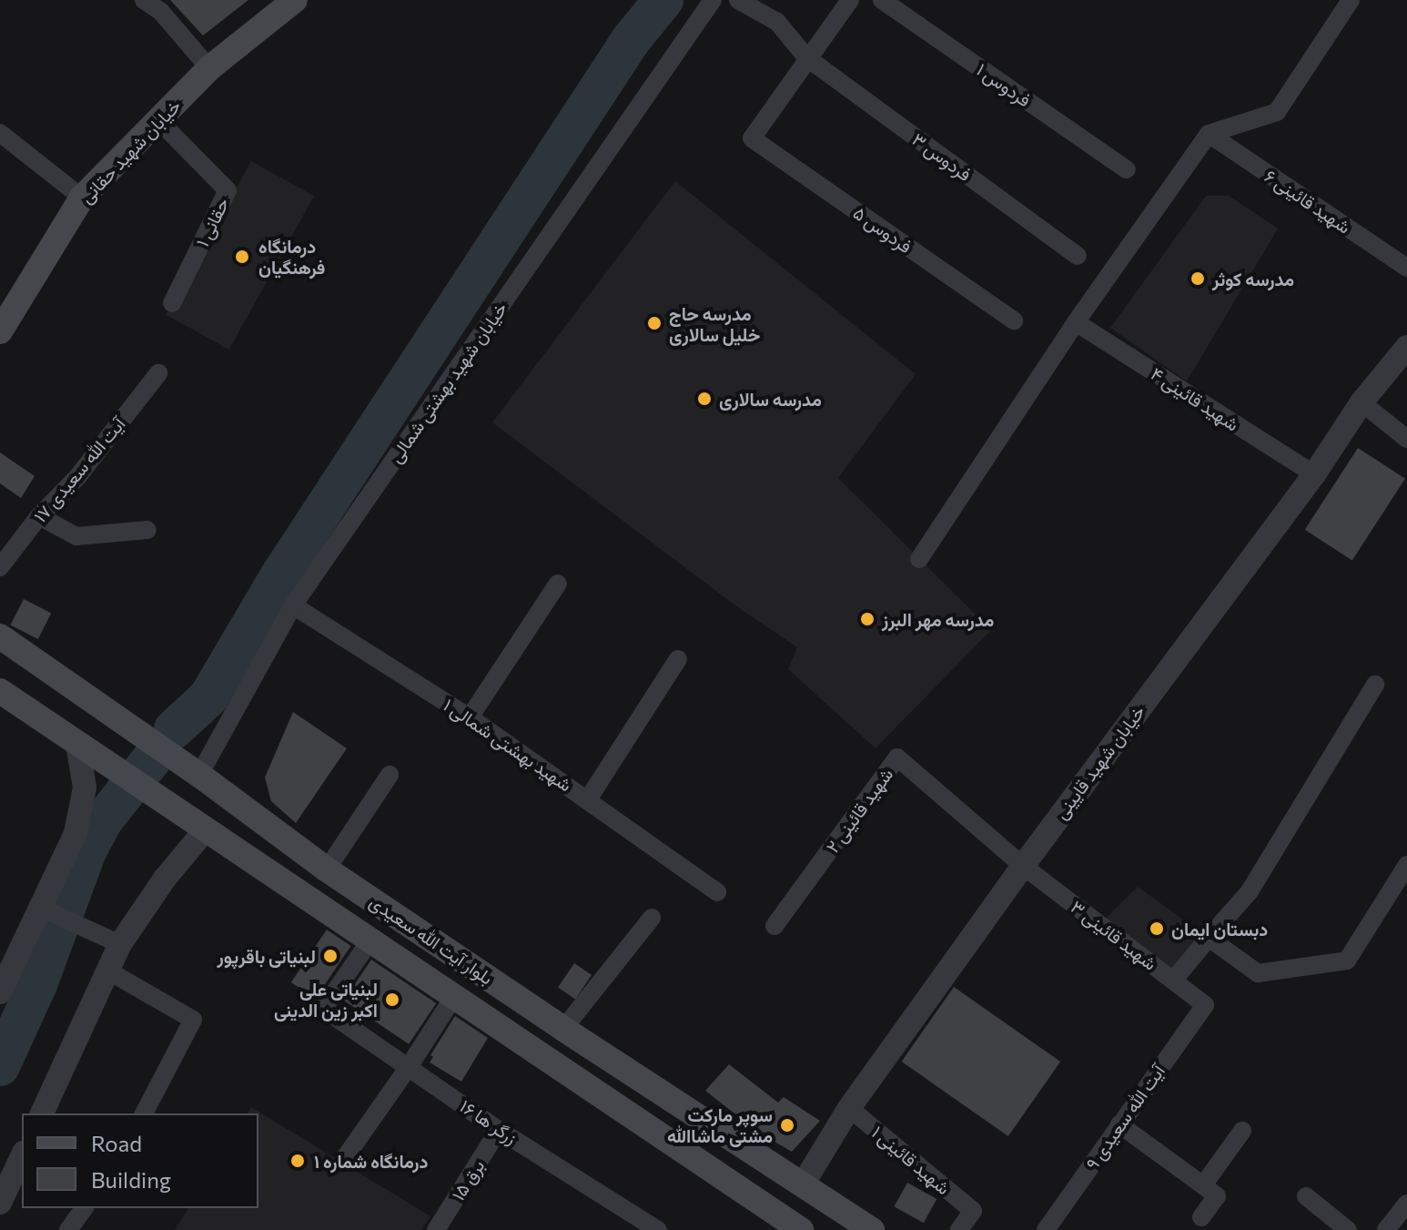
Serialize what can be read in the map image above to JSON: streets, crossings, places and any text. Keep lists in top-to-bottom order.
{
  "streets": {
    "main road": ["خیابان شهید حقانی", "بلوار آیت الله سعیدی"],
    "street": [
      "فردوس ۱",
      "فردوس ۳",
      "شهید قائینی ۶",
      "حقانی ۱",
      "فردوس ۵",
      "خیابان شهید بهشتی شمالی",
      "شهید قائینی ۴",
      "آیت الله سعیدی ۱۷",
      "شهید بهشتی شمالی ۱",
      "خیابان شهید قایینی",
      "شهید قائینی ۲",
      "شهید قائینی ۳",
      "آیت الله سعیدی ۹",
      "زرگر ها ۱۶",
      "شهید قائینی ۱",
      "برق ۱۵"
    ]
  },
  "crossings": [
    ["خیابان شهید حقانی", "حقانی ۱"],
    ["فردوس ۳", "فردوس ۵"],
    ["خیابان شهید بهشتی شمالی", "شهید بهشتی شمالی ۱"],
    ["خیابان شهید بهشتی شمالی", "بلوار آیت الله سعیدی"],
    ["شهید قائینی ۴", "خیابان شهید قایینی"],
    ["خیابان شهید قایینی", "شهید قائینی ۲"],
    ["خیابان شهید قایینی", "شهید قائینی ۳"],
    ["خیابان شهید قایینی", "بلوار آیت الله سعیدی"],
    ["خیابان شهید قایینی", "شهید قائینی ۱"],
    ["شهید قائینی ۲", "شهید قائینی ۳"],
    ["شهید قائینی ۳", "آیت الله سعیدی ۹"],
    ["بلوار آیت الله سعیدی", "زرگر ها ۱۶"],
    ["زرگر ها ۱۶", "برق ۱۵"]
  ],
  "places": [
    "درمانگاه فرهنگیان",
    "مدرسه کوثر",
    "مدرسه حاج خلیل سالاری",
    "مدرسه سالاری",
    "مدرسه مهر البرز",
    "دبستان ایمان",
    "لبنیاتی باقرپور",
    "لبنیاتی علی اکبر زین الدینی",
    "سوپر مارکت مشتی ماشاالله",
    "درمانگاه شماره ۱"
  ],
  "legend": ["Road", "Building"]
}
